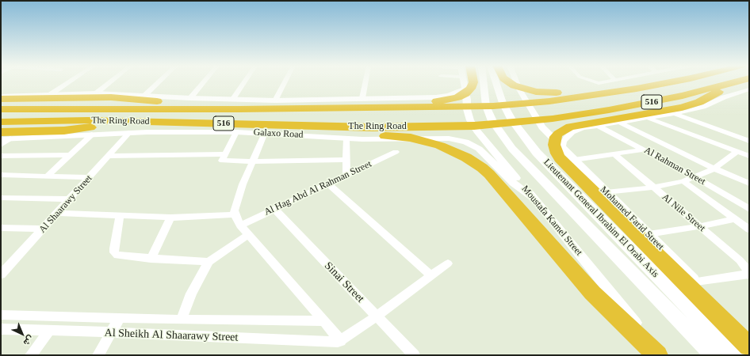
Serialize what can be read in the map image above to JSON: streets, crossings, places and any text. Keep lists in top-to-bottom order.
{
  "streets": {
    "highway": ["516", "The Ring Road"],
    "main road": ["Lieutenant General Ibrahim El Orabi Axis"],
    "street": [
      "Galaxo Road",
      "Al Rahman Street",
      "Al Hag Abd Al Rahman Street",
      "Al Shaarawy Street",
      "Al Nile Street",
      "Mohamed Farid Street",
      "Moustafa Kamel Street",
      "Sinai Street",
      "Al Sheikh Al Shaarawy Street"
    ]
  },
  "crossings": [
    ["The Ring Road", "Galaxo Road"],
    ["Galaxo Road", "Al Shaarawy Street"],
    ["Galaxo Road", "Moustafa Kamel Street"],
    ["Al Hag Abd Al Rahman Street", "Sinai Street"],
    ["Sinai Street", "Al Sheikh Al Shaarawy Street"]
  ],
  "north": "bottom right"
}
